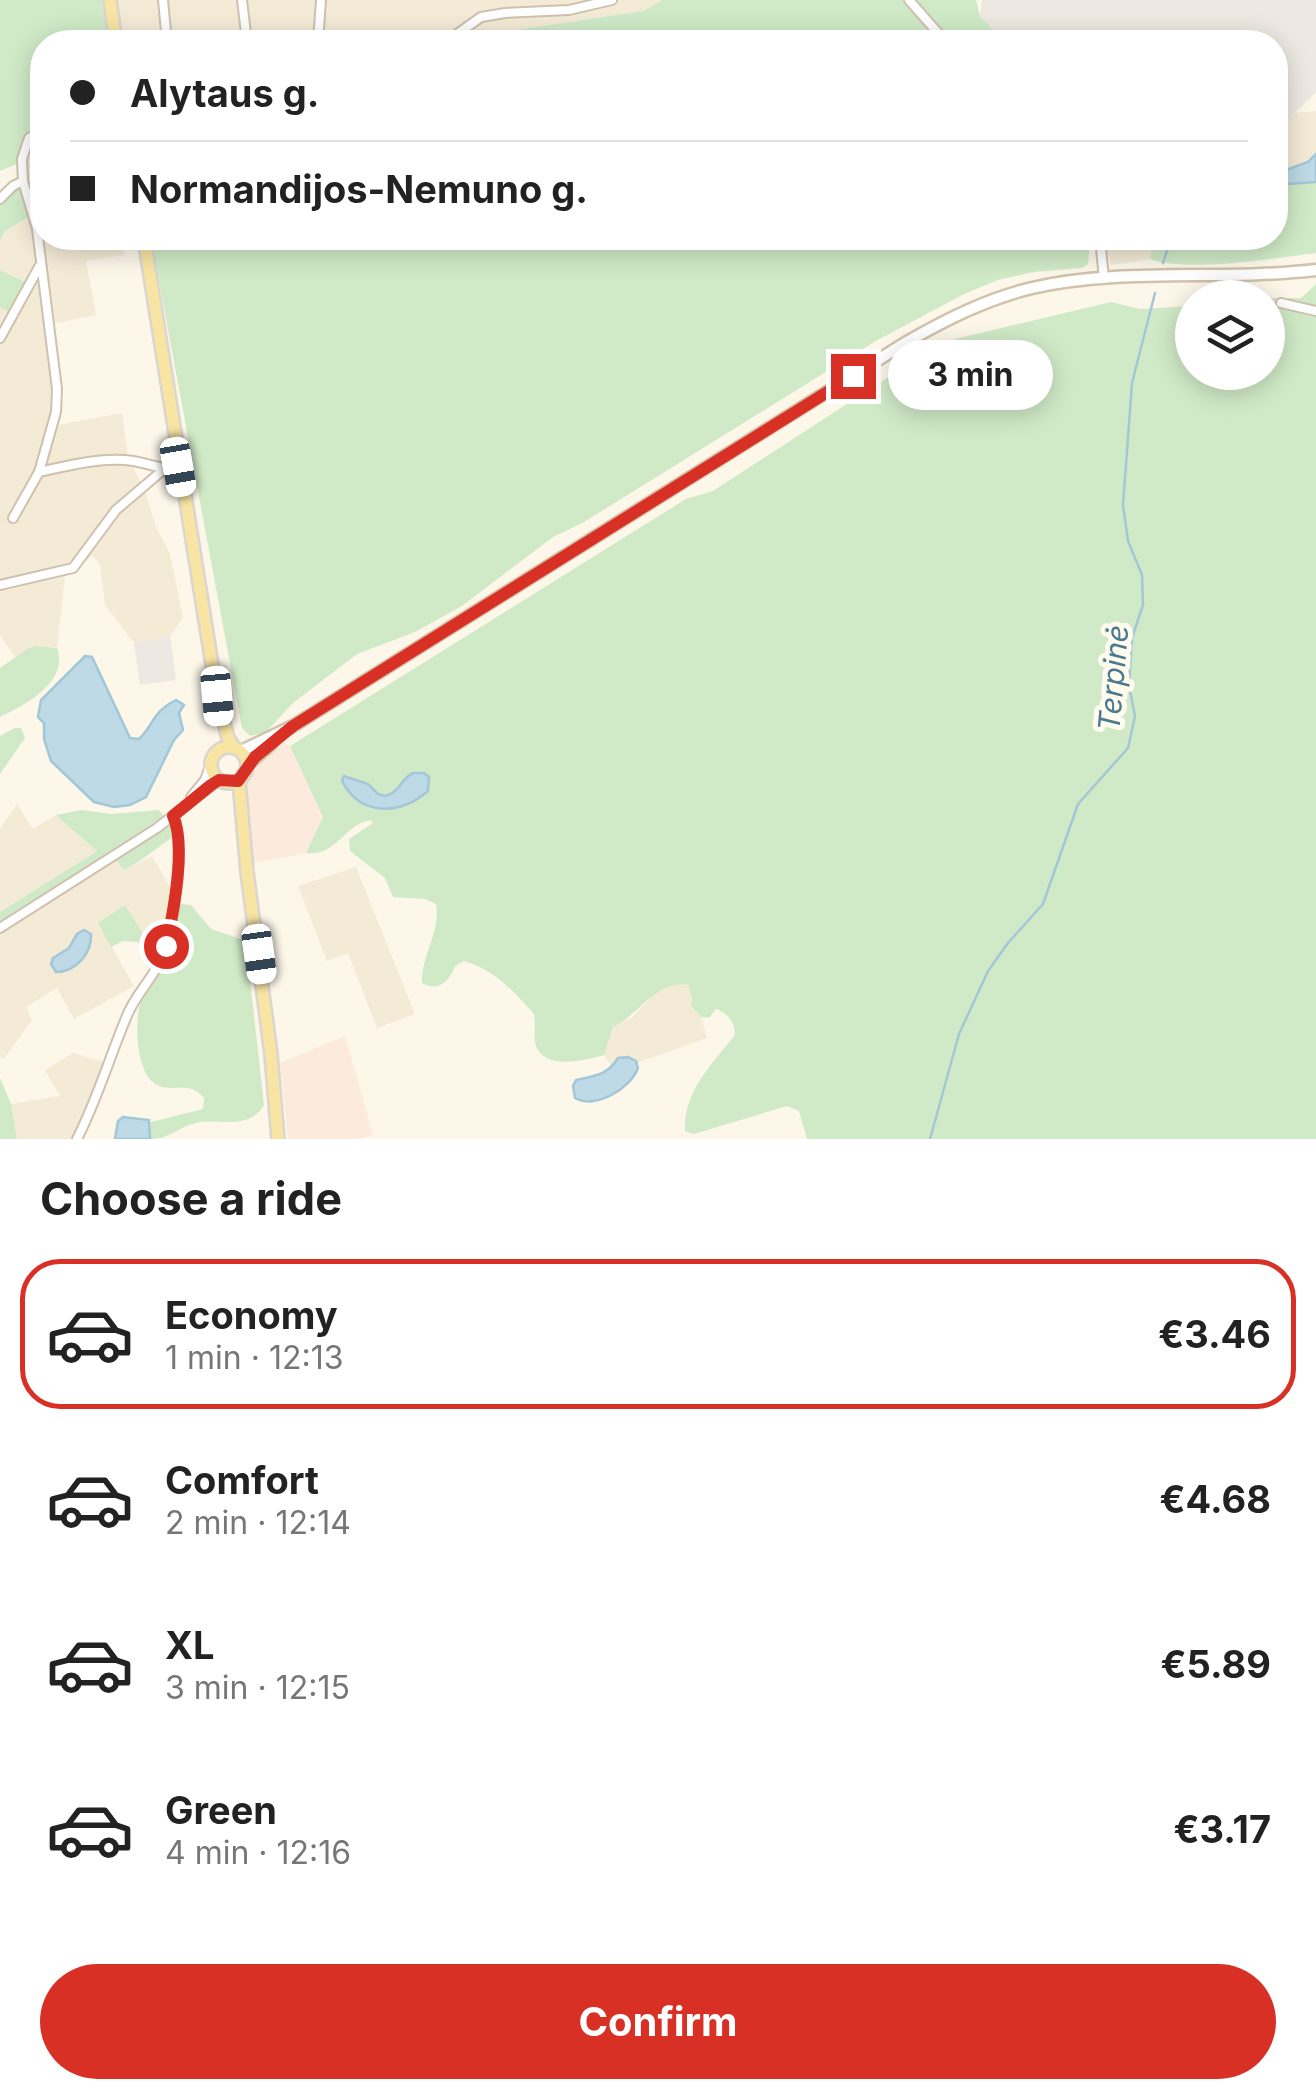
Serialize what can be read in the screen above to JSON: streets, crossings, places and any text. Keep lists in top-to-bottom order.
{
  "water": ["Terpinė"],
  "page": {
    "banner": ["Alytaus g.", "Normandijos-Nemuno g."],
    "bubble": "3 min",
    "heading": "Choose a ride",
    "list": [
      {
        "name": "Economy",
        "note": "1 min · 12:13",
        "value": "€3.46"
      },
      {
        "name": "Comfort",
        "note": "2 min · 12:14",
        "value": "€4.68"
      },
      {
        "name": "XL",
        "note": "3 min · 12:15",
        "value": "€5.89"
      },
      {
        "name": "Green",
        "note": "4 min · 12:16",
        "value": "€3.17"
      }
    ],
    "buttons": "Confirm"
  }
}
